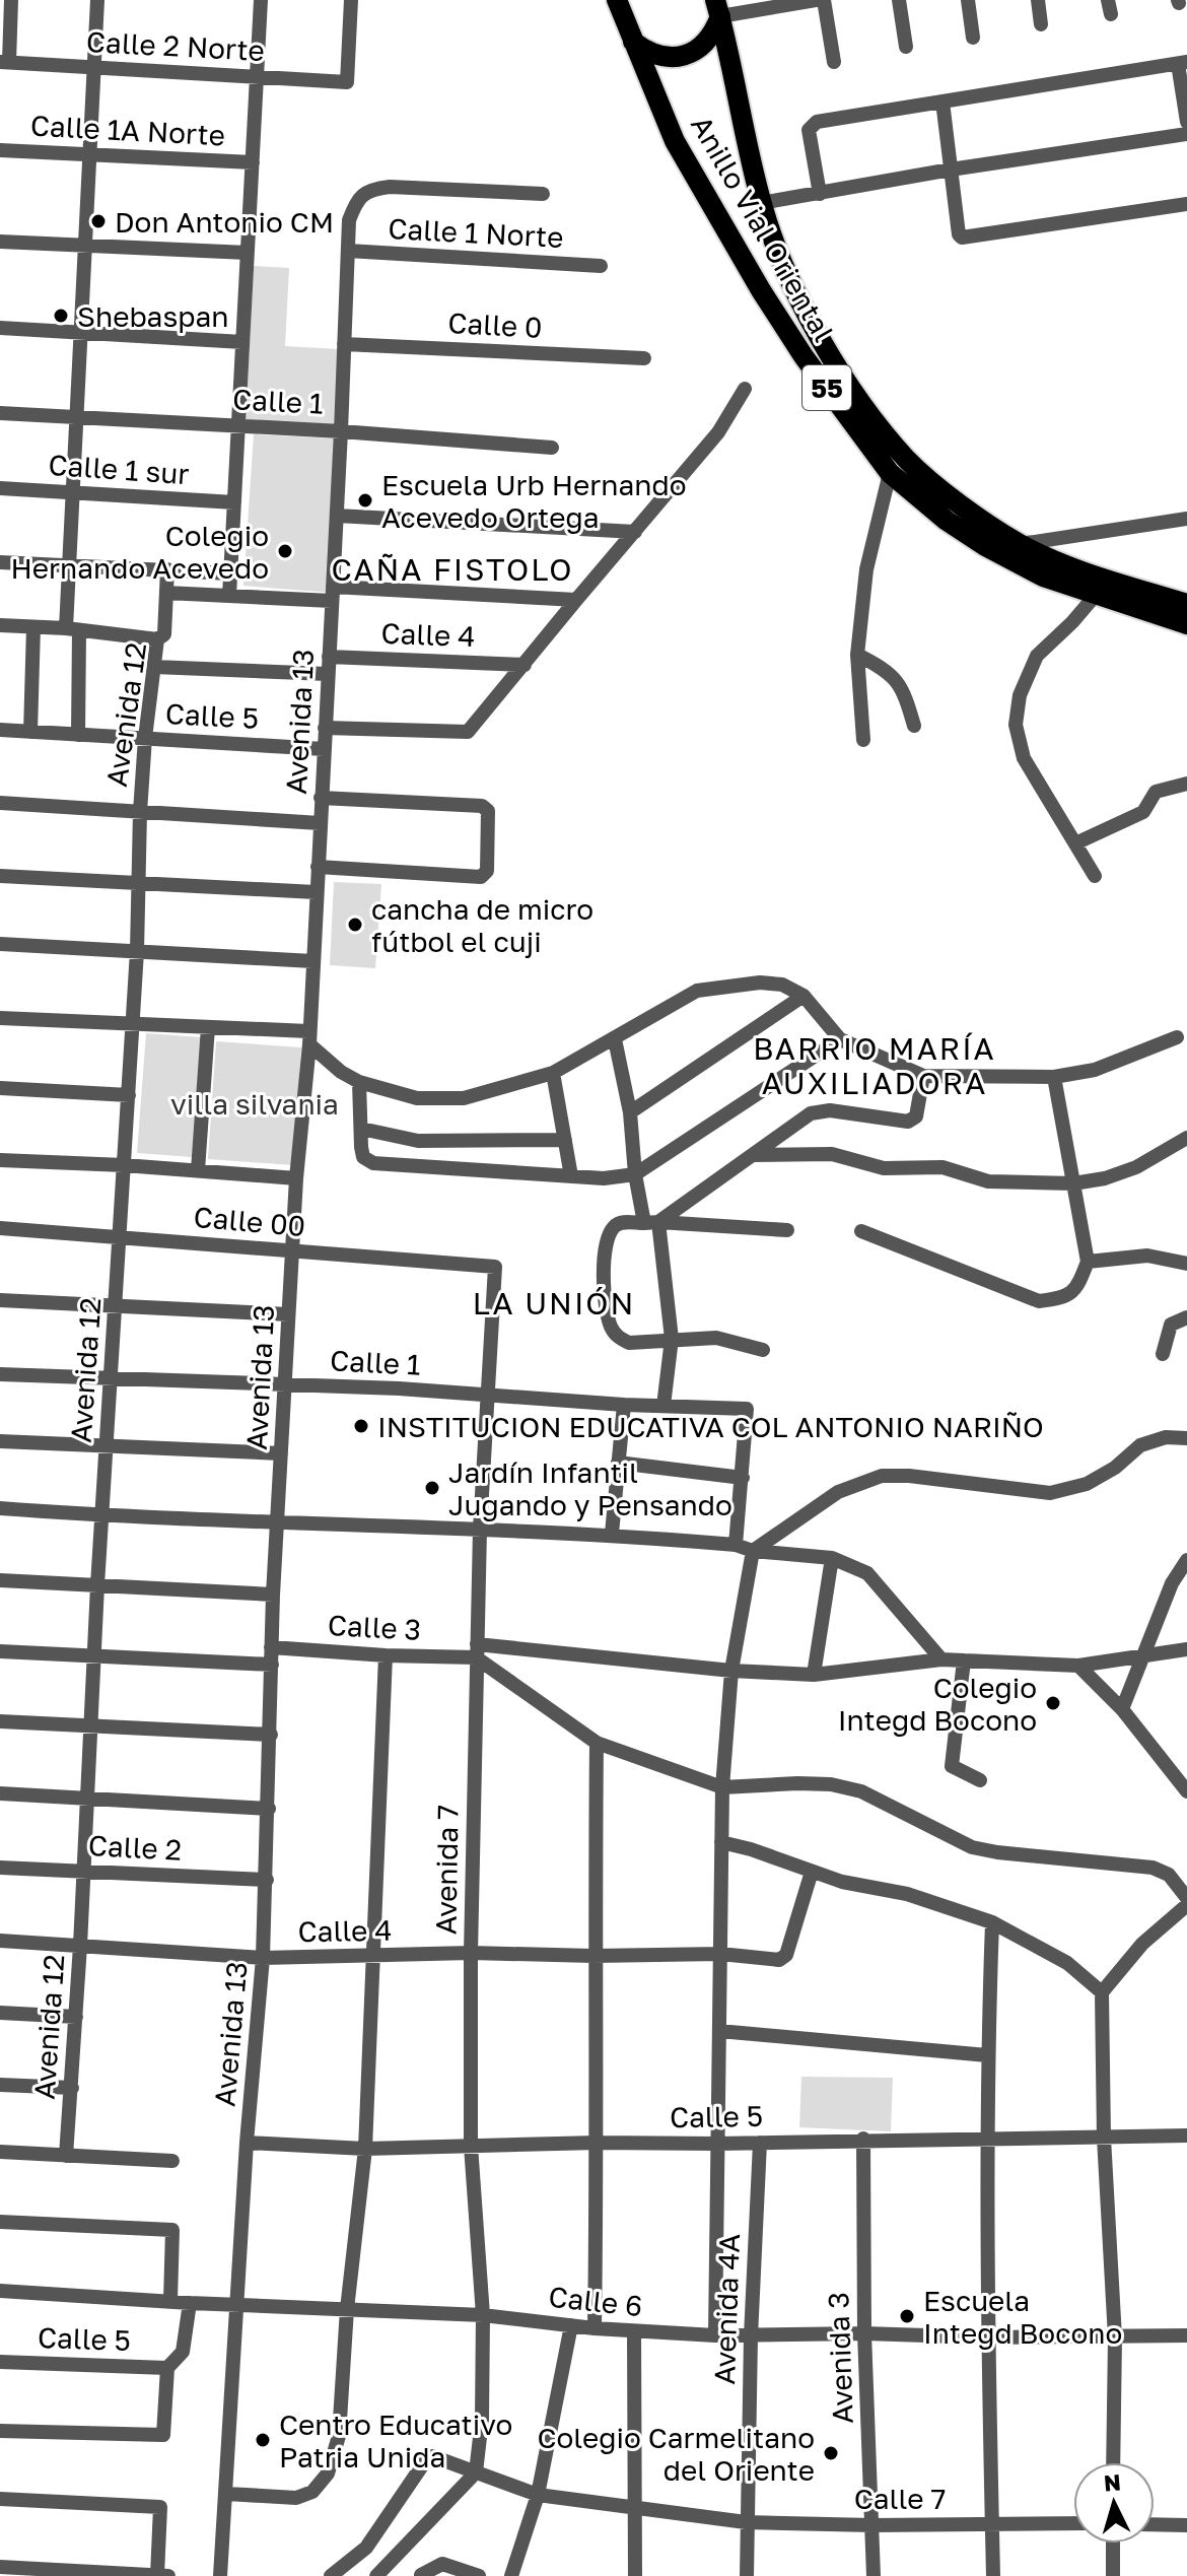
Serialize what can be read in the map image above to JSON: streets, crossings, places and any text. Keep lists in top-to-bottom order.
{
  "streets": {
    "highway": ["Anillo Vial Oriental", "55"],
    "street": [
      "Calle 2 Norte",
      "Calle 1A Norte",
      "Calle 1 Norte",
      "Calle 0",
      "Calle 1",
      "Calle 1 sur",
      "Calle 4",
      "Avenida 12",
      "Calle 5",
      "Avenida 13",
      "Calle 00",
      "Calle 3",
      "Calle 2",
      "Avenida 7",
      "Calle 6",
      "Avenida 4A",
      "Avenida 3",
      "Calle 7"
    ]
  },
  "crossings": [
    ["Calle 1 Norte", "Avenida 13"],
    ["Calle 0", "Avenida 13"],
    ["Calle 1", "Avenida 12"],
    ["Calle 1", "Avenida 13"],
    ["Calle 1", "Avenida 7"],
    ["Calle 4", "Avenida 12"],
    ["Calle 4", "Avenida 13"],
    ["Calle 4", "Avenida 7"],
    ["Avenida 12", "Calle 5"],
    ["Avenida 12", "Calle 00"],
    ["Avenida 12", "Calle 2"],
    ["Calle 5", "Avenida 13"],
    ["Calle 5", "Avenida 7"],
    ["Calle 5", "Avenida 4A"],
    ["Calle 5", "Avenida 3"],
    ["Avenida 13", "Calle 00"],
    ["Avenida 13", "Calle 3"],
    ["Avenida 13", "Calle 2"],
    ["Avenida 13", "Calle 6"],
    ["Calle 00", "Avenida 7"],
    ["Calle 3", "Avenida 7"],
    ["Avenida 7", "Calle 6"],
    ["Avenida 7", "Calle 7"],
    ["Calle 6", "Avenida 4A"],
    ["Calle 6", "Avenida 3"],
    ["Avenida 4A", "Calle 7"],
    ["Avenida 3", "Calle 7"]
  ],
  "districts": ["CAÑA FISTOLO", "BARRIO MARÍA AUXILIADORA", "LA UNIÓN"],
  "parks": ["villa silvania"],
  "places": [
    "Don Antonio CM",
    "Shebaspan",
    "Escuela Urb Hernando Acevedo Ortega",
    "Colegio Hernando Acevedo",
    "cancha de micro fútbol el cuji",
    "INSTITUCION EDUCATIVA COL ANTONIO NARIÑO",
    "Jardín Infantil Jugando y Pensando",
    "Colegio Integd Bocono",
    "Escuela Integd Bocono",
    "Centro Educativo Patria Unida",
    "Colegio Carmelitano del Oriente"
  ],
  "north": "top"
}
